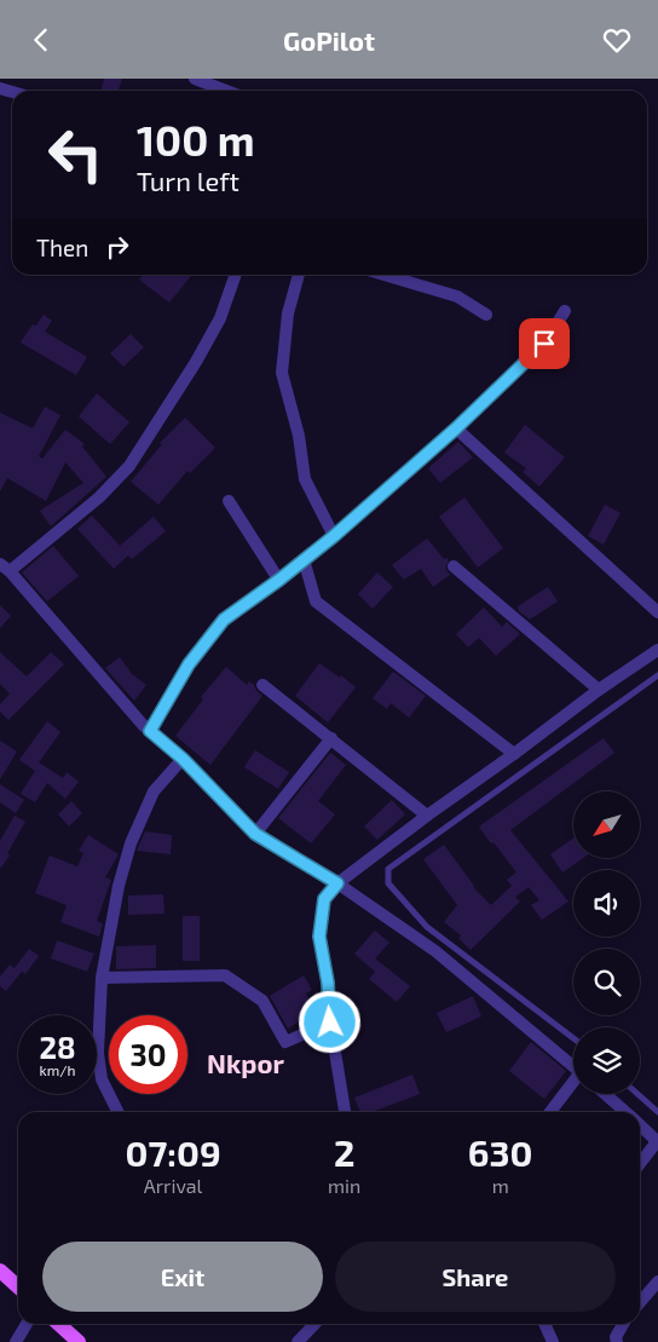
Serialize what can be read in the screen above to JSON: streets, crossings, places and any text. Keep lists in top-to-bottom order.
{
  "districts": ["Nkpor"],
  "north": "bottom left",
  "page": {
    "header": "GoPilot",
    "turn": ["100 m", "Turn left"],
    "then": "Then",
    "speed": "28 km/h",
    "limit": "30",
    "eta": [
      "07:09",
      "Arrival",
      "2",
      "min",
      "630",
      "m"
    ],
    "buttons": ["Exit", "Share"]
  }
}
